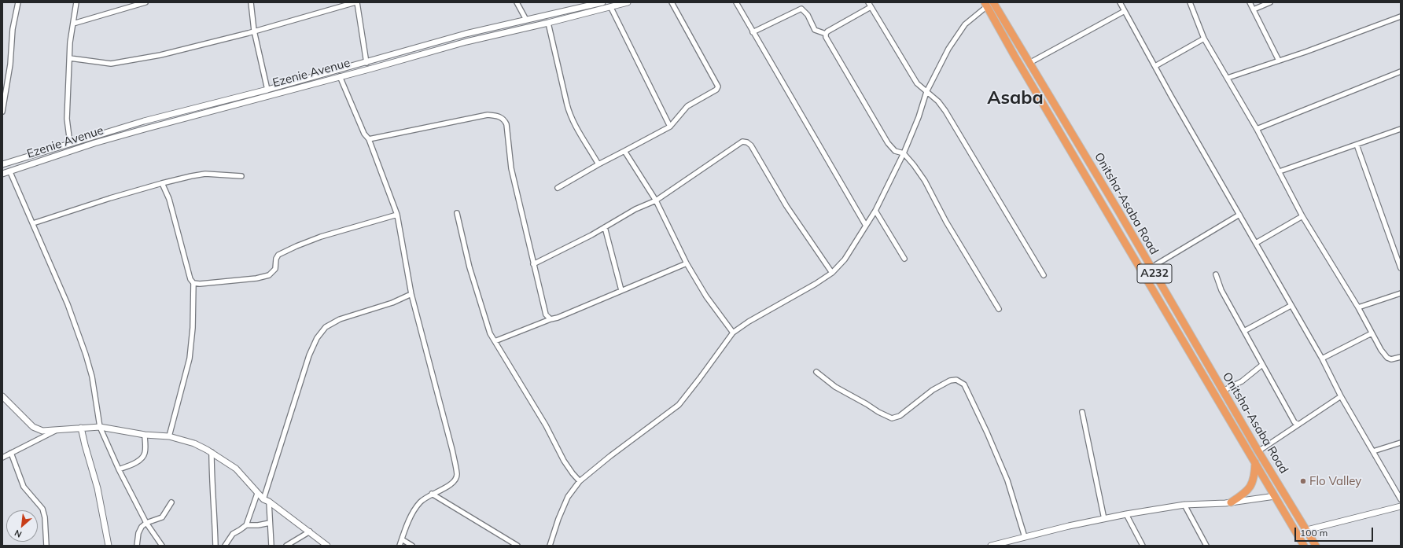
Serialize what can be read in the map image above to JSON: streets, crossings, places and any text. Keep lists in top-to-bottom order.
{
  "streets": {
    "highway": ["Onitsha-Asaba Road", "A232"],
    "street": ["Ezenie Avenue"]
  },
  "districts": ["Asaba"],
  "places": ["Flo Valley"],
  "scale_bar": "100 m",
  "north": "bottom left"
}
